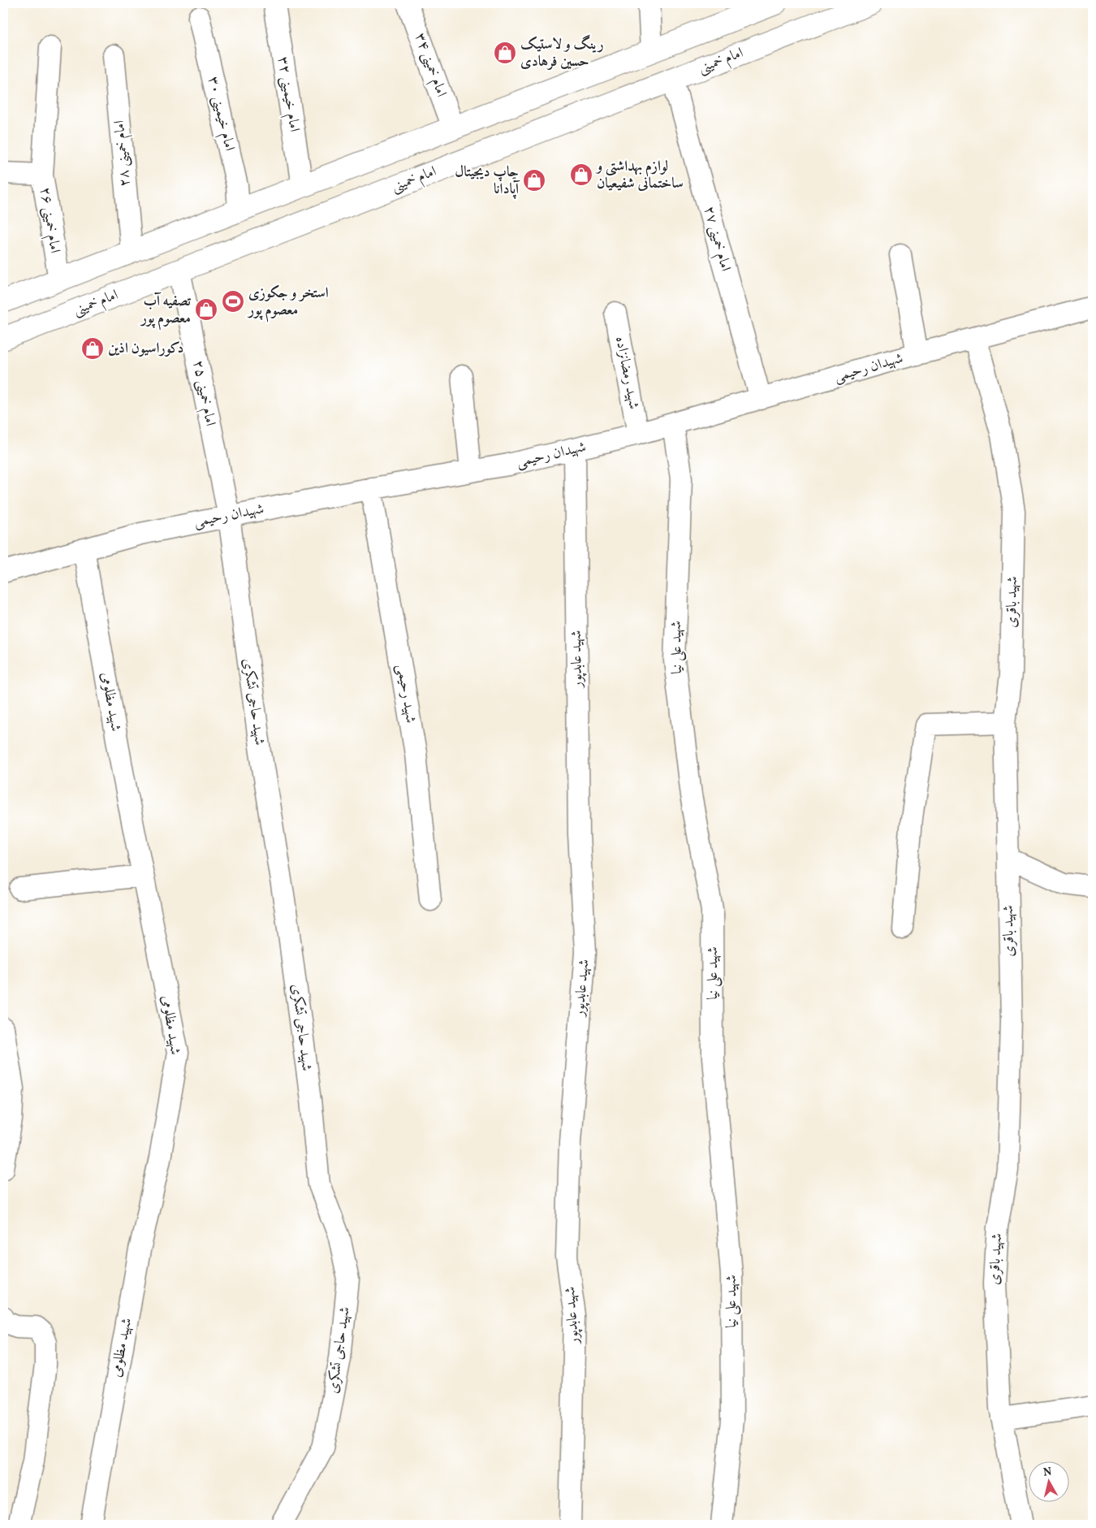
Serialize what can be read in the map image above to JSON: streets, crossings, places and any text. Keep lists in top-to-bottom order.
{
  "streets": {
    "main road": ["امام خمینی"],
    "street": [
      "امام خمینی ۳۴",
      "امام خیمینی ۳۲",
      "امام خیمینی ۳۰",
      "امام خمینی ۲۸",
      "امام خمینی ۲۶",
      "امام خمینی ۲۷",
      "شهیدان رحیمی",
      "شهید رمضانزاده",
      "امام خمینی ۲۵",
      "شهید باقری",
      "شهید علی نیا",
      "شهید عابدپور",
      "شهید رحیمی",
      "شهید مظلومی",
      "شهید حاجی تشکری"
    ]
  },
  "crossings": [
    ["امام خمینی", "امام خمینی ۲۷"],
    ["امام خمینی", "امام خمینی ۲۵"],
    ["امام خمینی ۲۷", "شهیدان رحیمی"],
    ["شهیدان رحیمی", "شهید رمضانزاده"],
    ["شهیدان رحیمی", "امام خمینی ۲۵"],
    ["شهیدان رحیمی", "شهید باقری"],
    ["شهیدان رحیمی", "شهید علی نیا"],
    ["شهیدان رحیمی", "شهید عابدپور"],
    ["شهیدان رحیمی", "شهید رحیمی"],
    ["شهیدان رحیمی", "شهید مظلومی"],
    ["شهیدان رحیمی", "شهید حاجی تشکری"],
    ["امام خمینی ۲۵", "شهید حاجی تشکری"]
  ],
  "places": {
    "shop": [
      "رینگ و لاستیک حسین فرهادی",
      "لوازم بهداشتی و ساختمانی شفیعیان",
      "چاپ دیجیتال آپادانا",
      "تصفیه آب معصوم پور",
      "دکوراسیون اذین"
    ],
    "sports": ["استخر و جکوزی معصوم پور"]
  },
  "north": "top"
}
